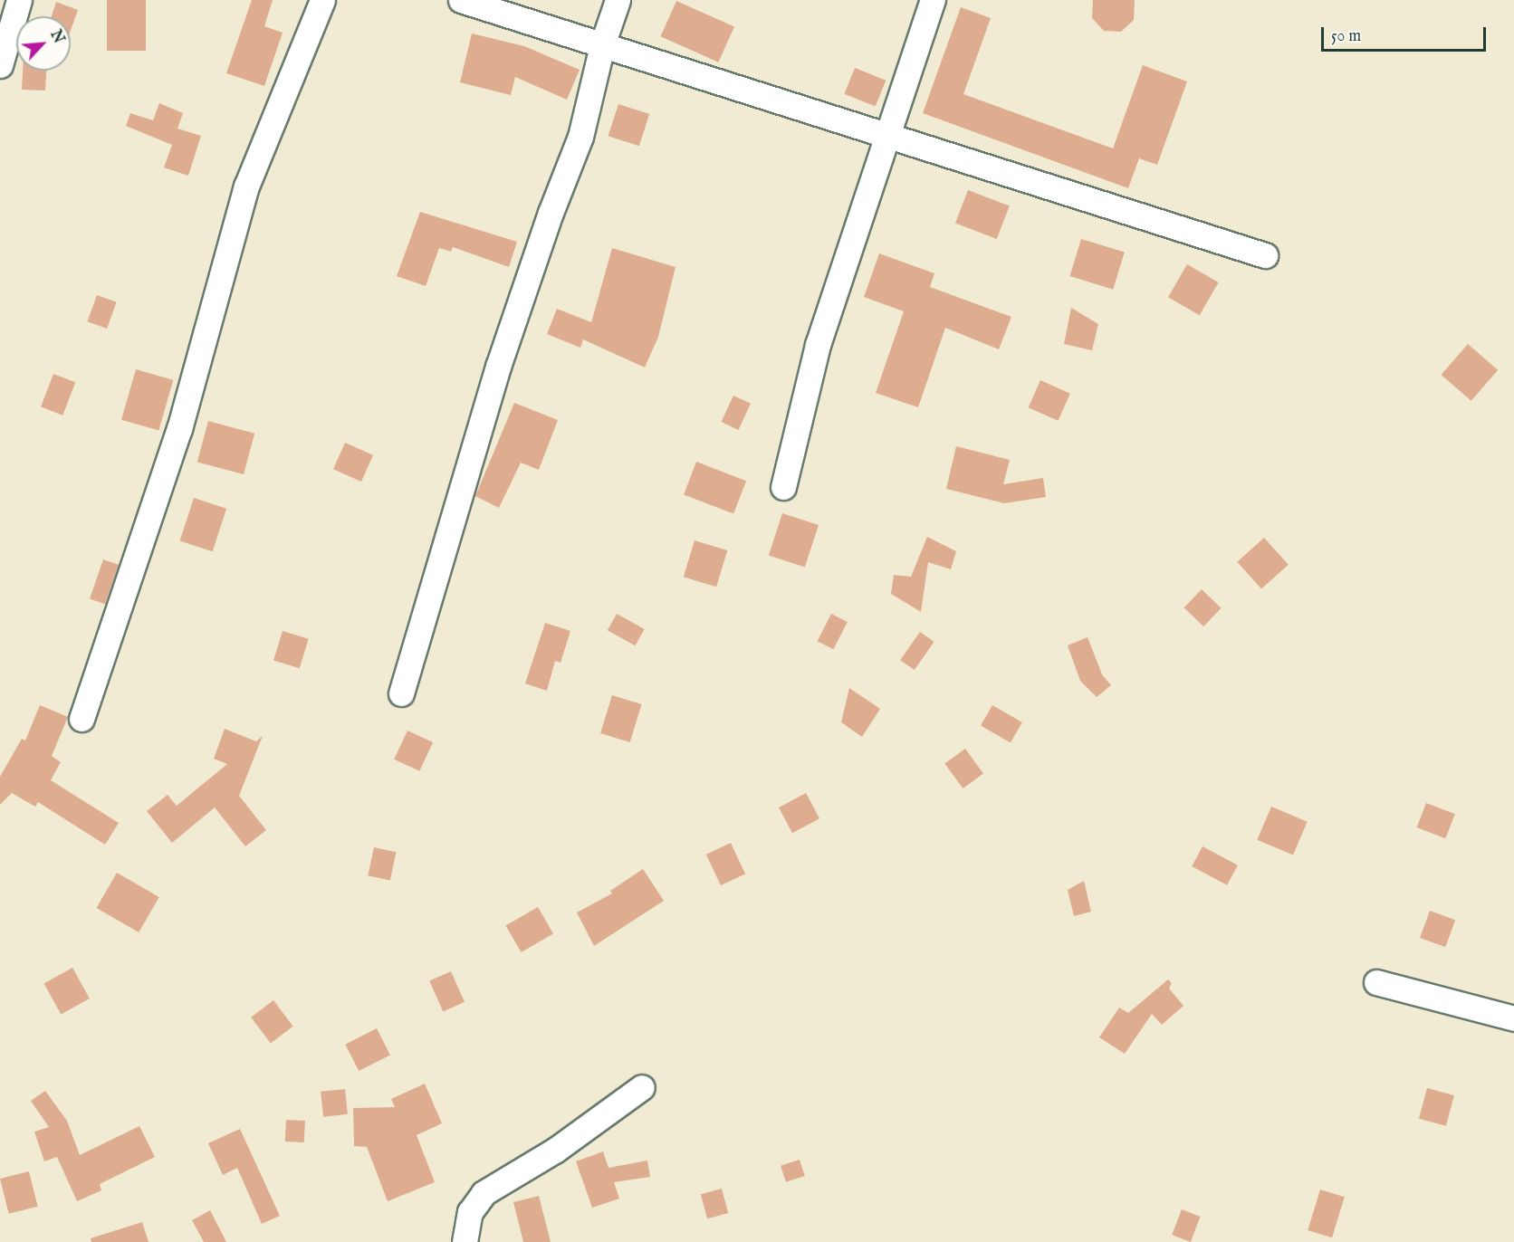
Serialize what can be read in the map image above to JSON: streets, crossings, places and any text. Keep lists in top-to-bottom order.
{
  "scale_bar": "50 m",
  "north": "top right"
}
